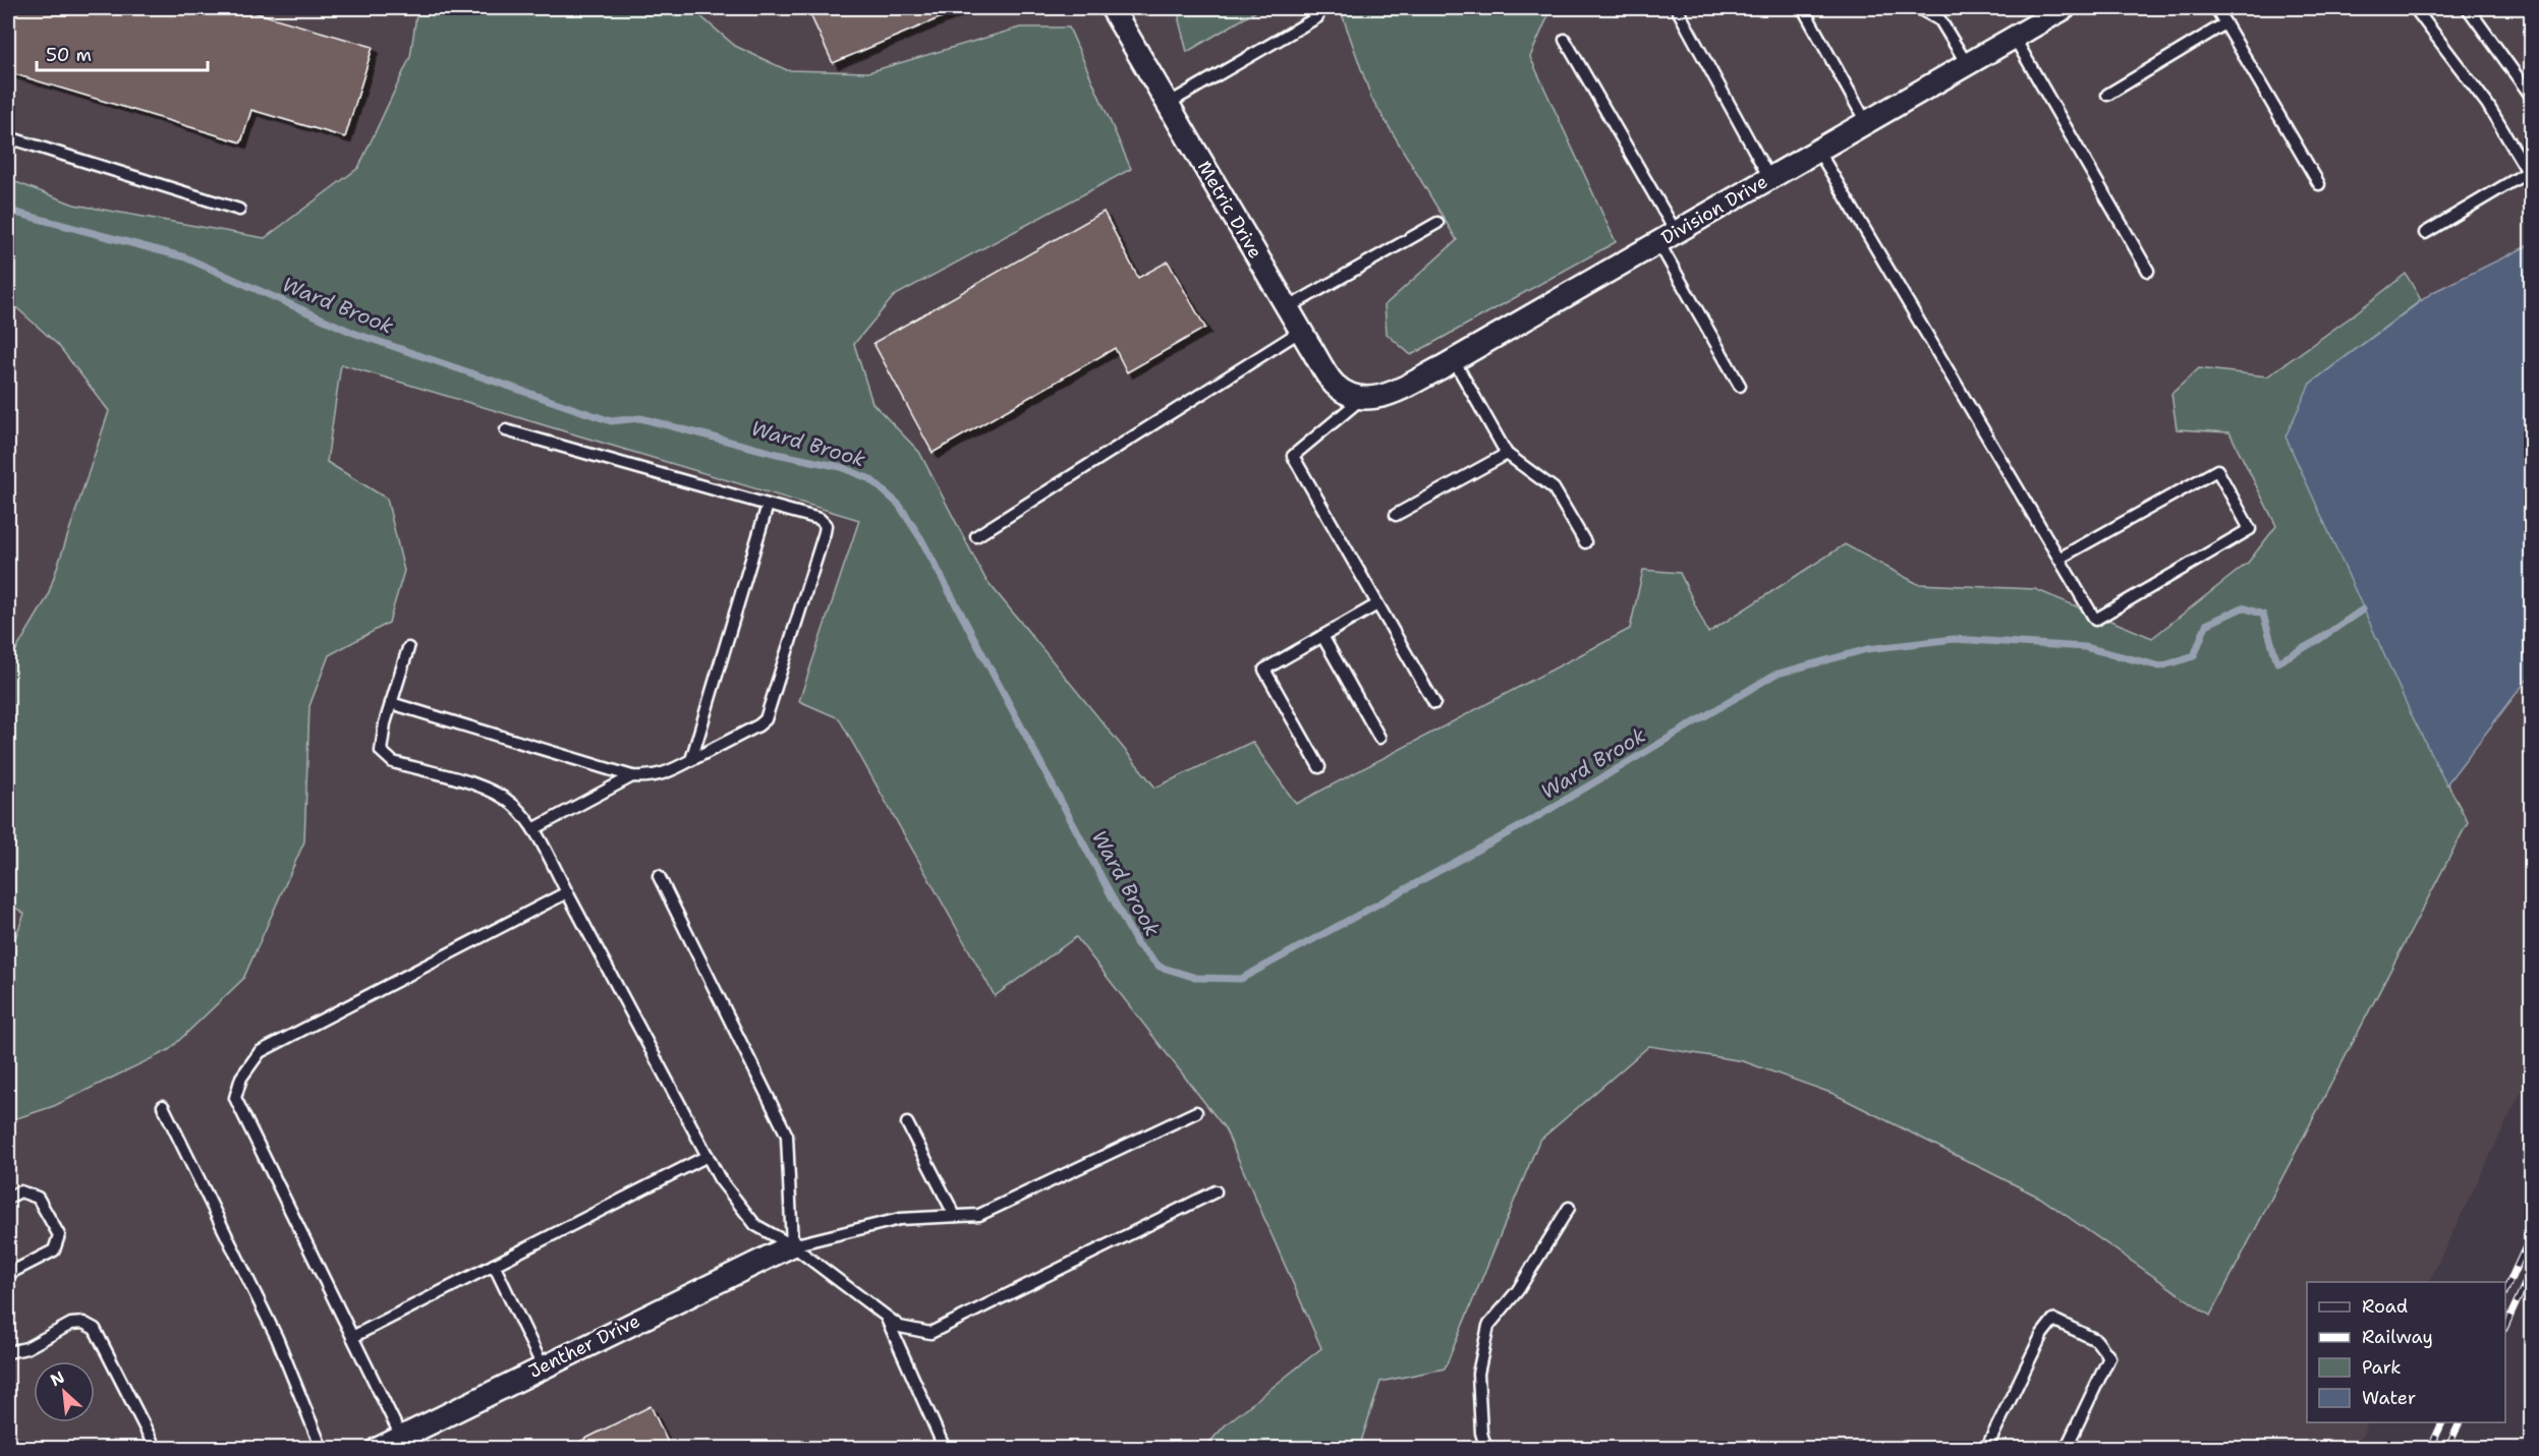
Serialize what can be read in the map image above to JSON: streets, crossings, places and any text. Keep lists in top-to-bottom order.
{
  "streets": {
    "street": ["Metric Drive", "Division Drive", "Jenther Drive"]
  },
  "crossings": [
    ["Metric Drive", "Division Drive"]
  ],
  "water": ["Ward Brook"],
  "legend": [
    "Road",
    "Railway",
    "Park",
    "Water"
  ],
  "scale_bar": "50 m",
  "north": "top left"
}
